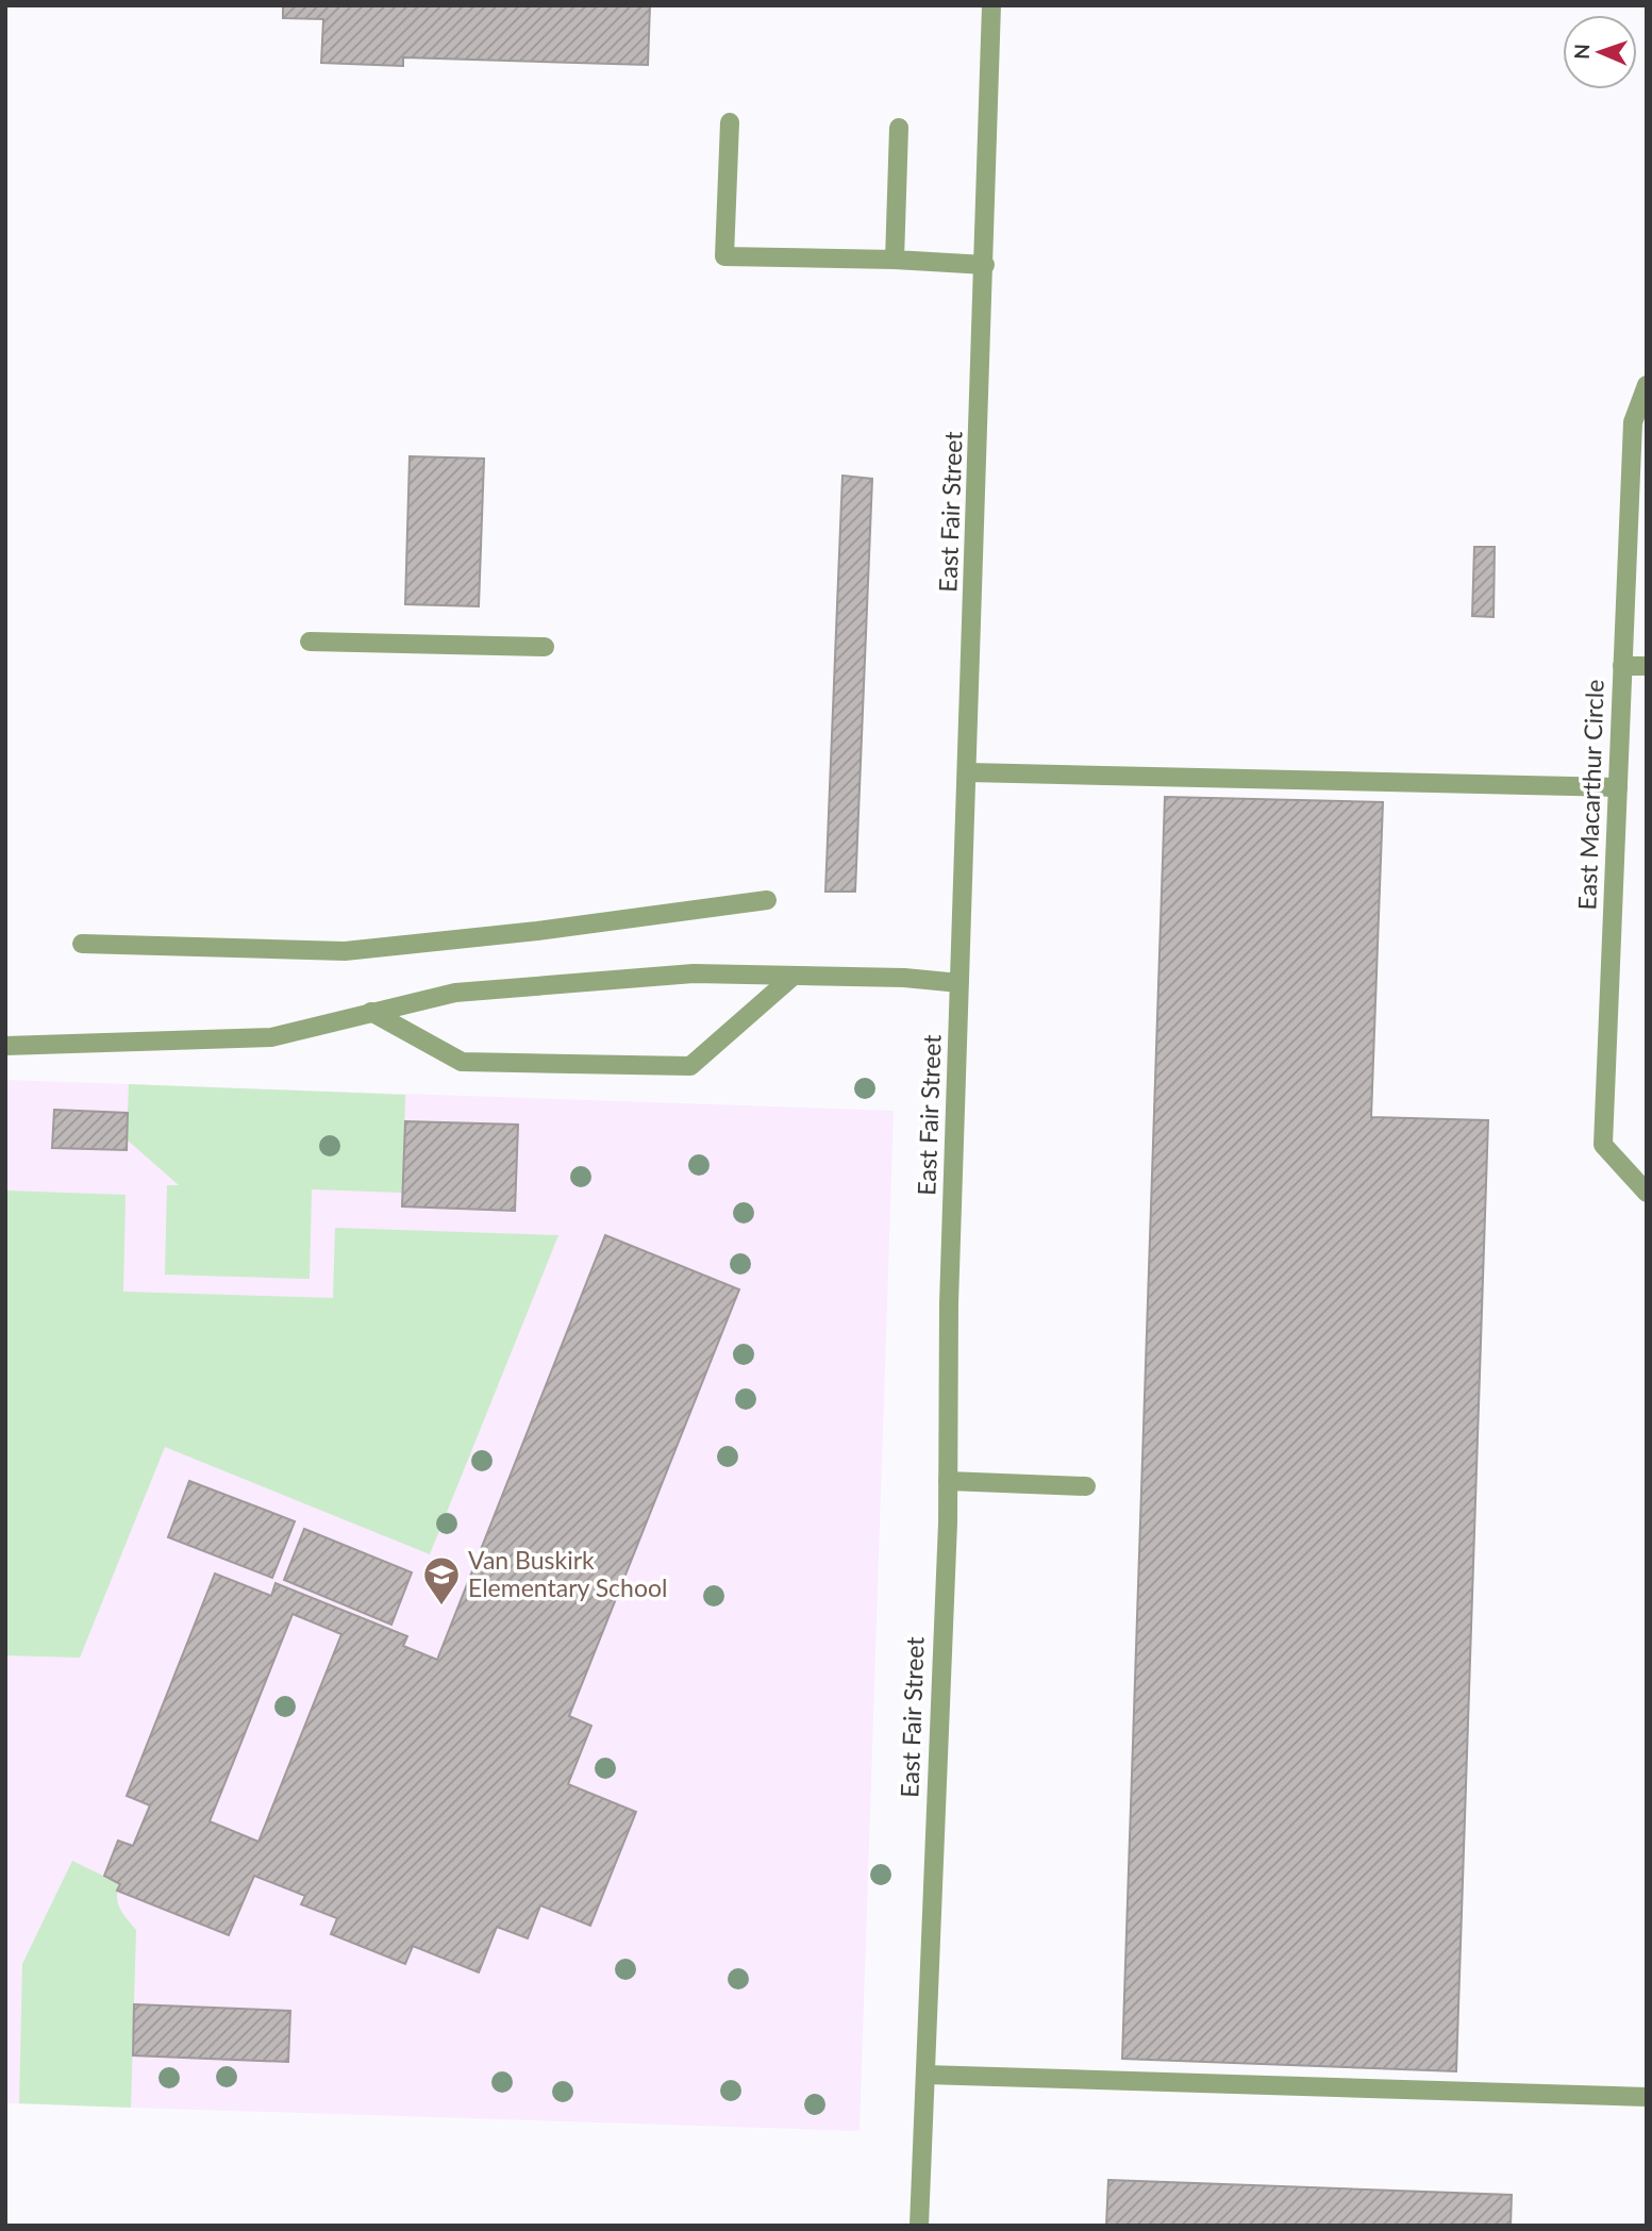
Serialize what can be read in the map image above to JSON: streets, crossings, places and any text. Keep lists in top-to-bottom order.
{
  "streets": {
    "street": ["East Fair Street", "East Macarthur Circle"]
  },
  "places": {
    "school or university": ["Van Buskirk Elementary School"]
  },
  "north": "left"
}
